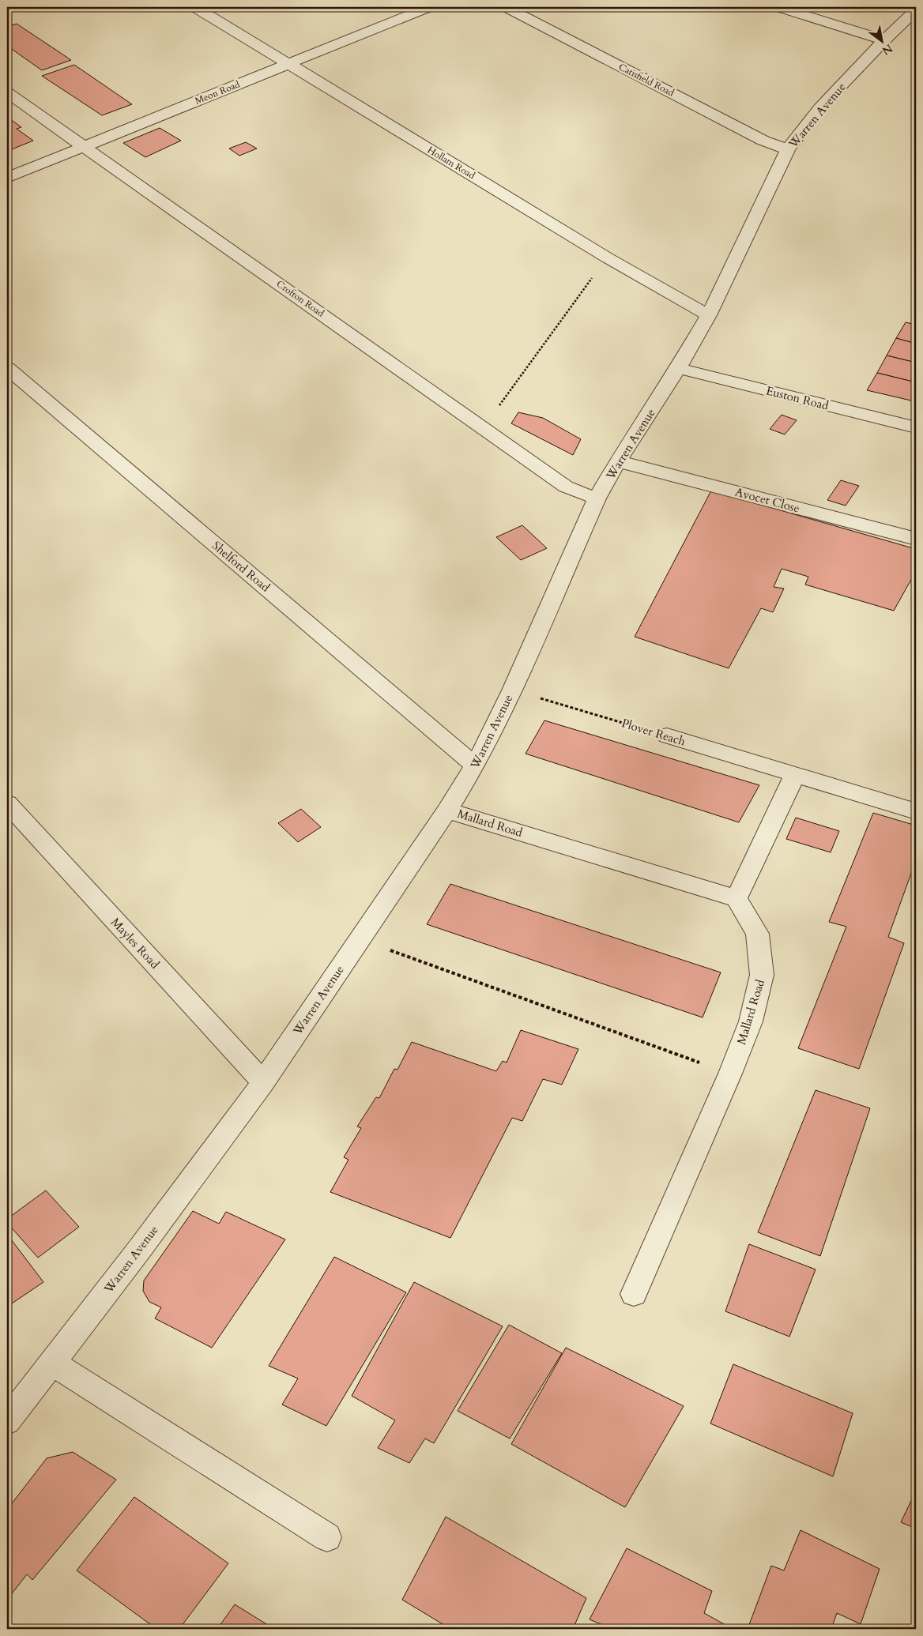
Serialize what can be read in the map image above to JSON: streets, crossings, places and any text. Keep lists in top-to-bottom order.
{
  "streets": {
    "street": [
      "Catisfield Road",
      "Meon Road",
      "Warren Avenue",
      "Hollam Road",
      "Crofton Road",
      "Euston Road",
      "Avocet Close",
      "Shelford Road",
      "Plover Reach",
      "Mallard Road",
      "Mayles Road"
    ]
  },
  "crossings": [
    ["Catisfield Road", "Warren Avenue"],
    ["Meon Road", "Hollam Road"],
    ["Meon Road", "Crofton Road"],
    ["Warren Avenue", "Hollam Road"],
    ["Warren Avenue", "Crofton Road"],
    ["Warren Avenue", "Euston Road"],
    ["Warren Avenue", "Avocet Close"],
    ["Warren Avenue", "Shelford Road"],
    ["Warren Avenue", "Plover Reach"],
    ["Warren Avenue", "Mallard Road"],
    ["Warren Avenue", "Mayles Road"]
  ],
  "north": "bottom right"
}
